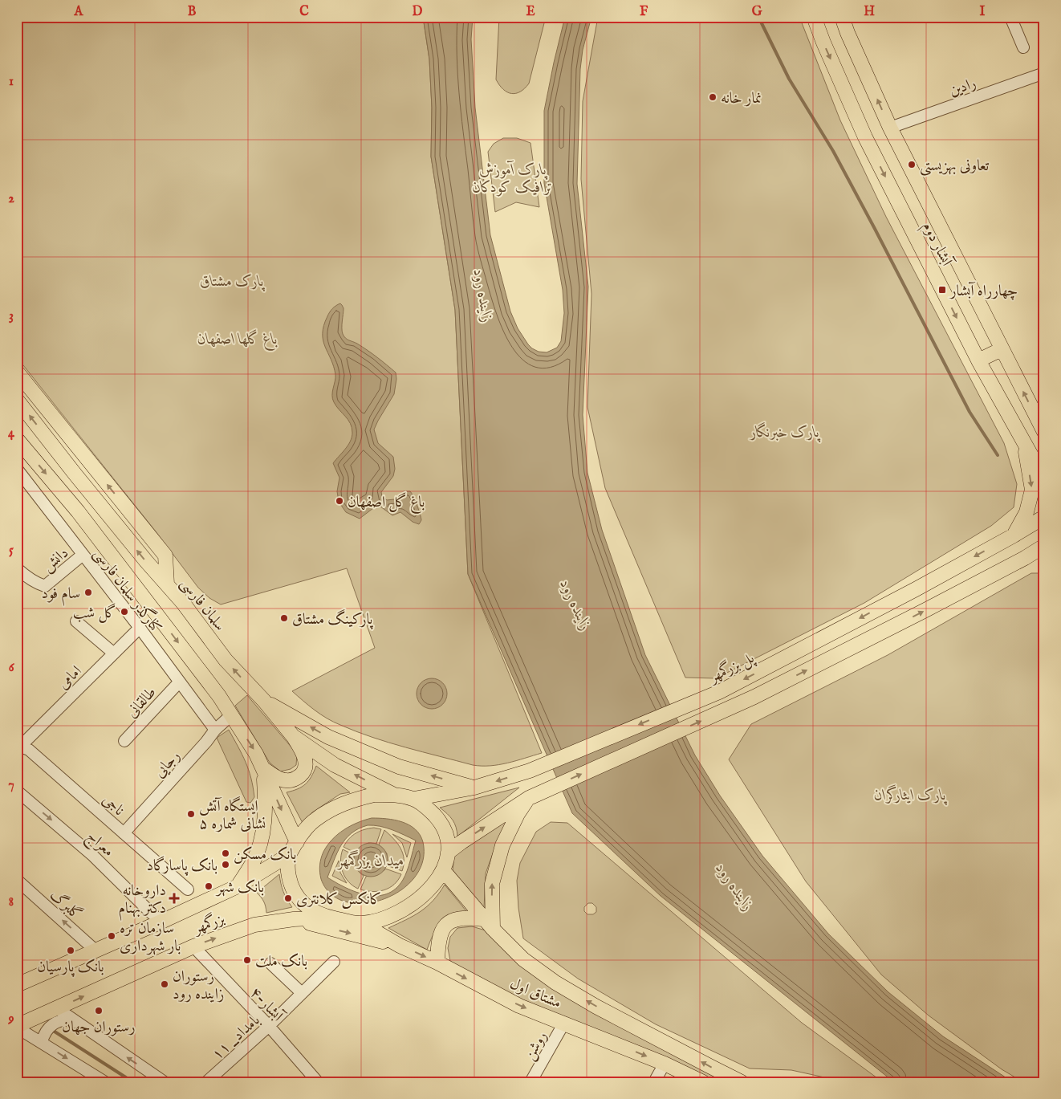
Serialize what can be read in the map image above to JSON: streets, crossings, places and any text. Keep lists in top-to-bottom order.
{
  "streets": {
    "main road": [
      "آبشار دوم",
      "سلمان فارسی",
      "پل بزرگمهر",
      "بزرگمهر",
      "مشتاق اول"
    ],
    "street": [
      "رادین",
      "دانش",
      "کنارگذر سلمان فارسی",
      "امامی",
      "طالقانی",
      "رجایی",
      "ناجی",
      "معراج",
      "گلبرگ",
      "۴-آبشار",
      "۱۱ _بامداد",
      "روشن"
    ]
  },
  "crossings": [
    ["رادین", "آبشار دوم"],
    ["دانش", "کنارگذر سلمان فارسی"],
    ["کنارگذر سلمان فارسی", "امامی"],
    ["کنارگذر سلمان فارسی", "طالقانی"],
    ["کنارگذر سلمان فارسی", "رجایی"],
    ["امامی", "ناجی"],
    ["رجایی", "ناجی"],
    ["معراج", "بزرگمهر"],
    ["گلبرگ", "بزرگمهر"],
    ["بزرگمهر", "۴-آبشار"],
    ["مشتاق اول", "روشن"],
    ["۴-آبشار", "۱۱ _بامداد"]
  ],
  "one_way": ["معراج", "گلبرگ"],
  "water": ["زاینده رود", "میدان بزرگمهر"],
  "parks": [
    "پارک آموزش ترافیک کودکان",
    "پارک مشتاق",
    "باغ گلها اصفهان",
    "پارک خبرنگار",
    "پارک ایثارگران"
  ],
  "places": {
    "other": [
      "نمار خانه",
      "تعاونی بهزیستی",
      "باغ گل اصفهان",
      "سام فود",
      "گل شب",
      "پارکینگ مشتاق",
      "ایستگاه آتش نشانی شماره ۵",
      "بانک مسکن",
      "بانک پاسارگاد",
      "بانک شهر",
      "کانکس کلانتری",
      "سازمان تره بار شهرداری",
      "بانک پارسیان",
      "بانک ملت",
      "رستوران زاینده رود",
      "رستوران جهان"
    ],
    "transit": ["چهارراه آبشار"],
    "health": ["داروخانه دکتر بهنام"]
  },
  "grid": {
    "columns": [
      "A",
      "B",
      "C",
      "D",
      "E",
      "F",
      "G",
      "H",
      "I"
    ],
    "rows": [
      "1",
      "2",
      "3",
      "4",
      "5",
      "6",
      "7",
      "8",
      "9"
    ]
  }
}
